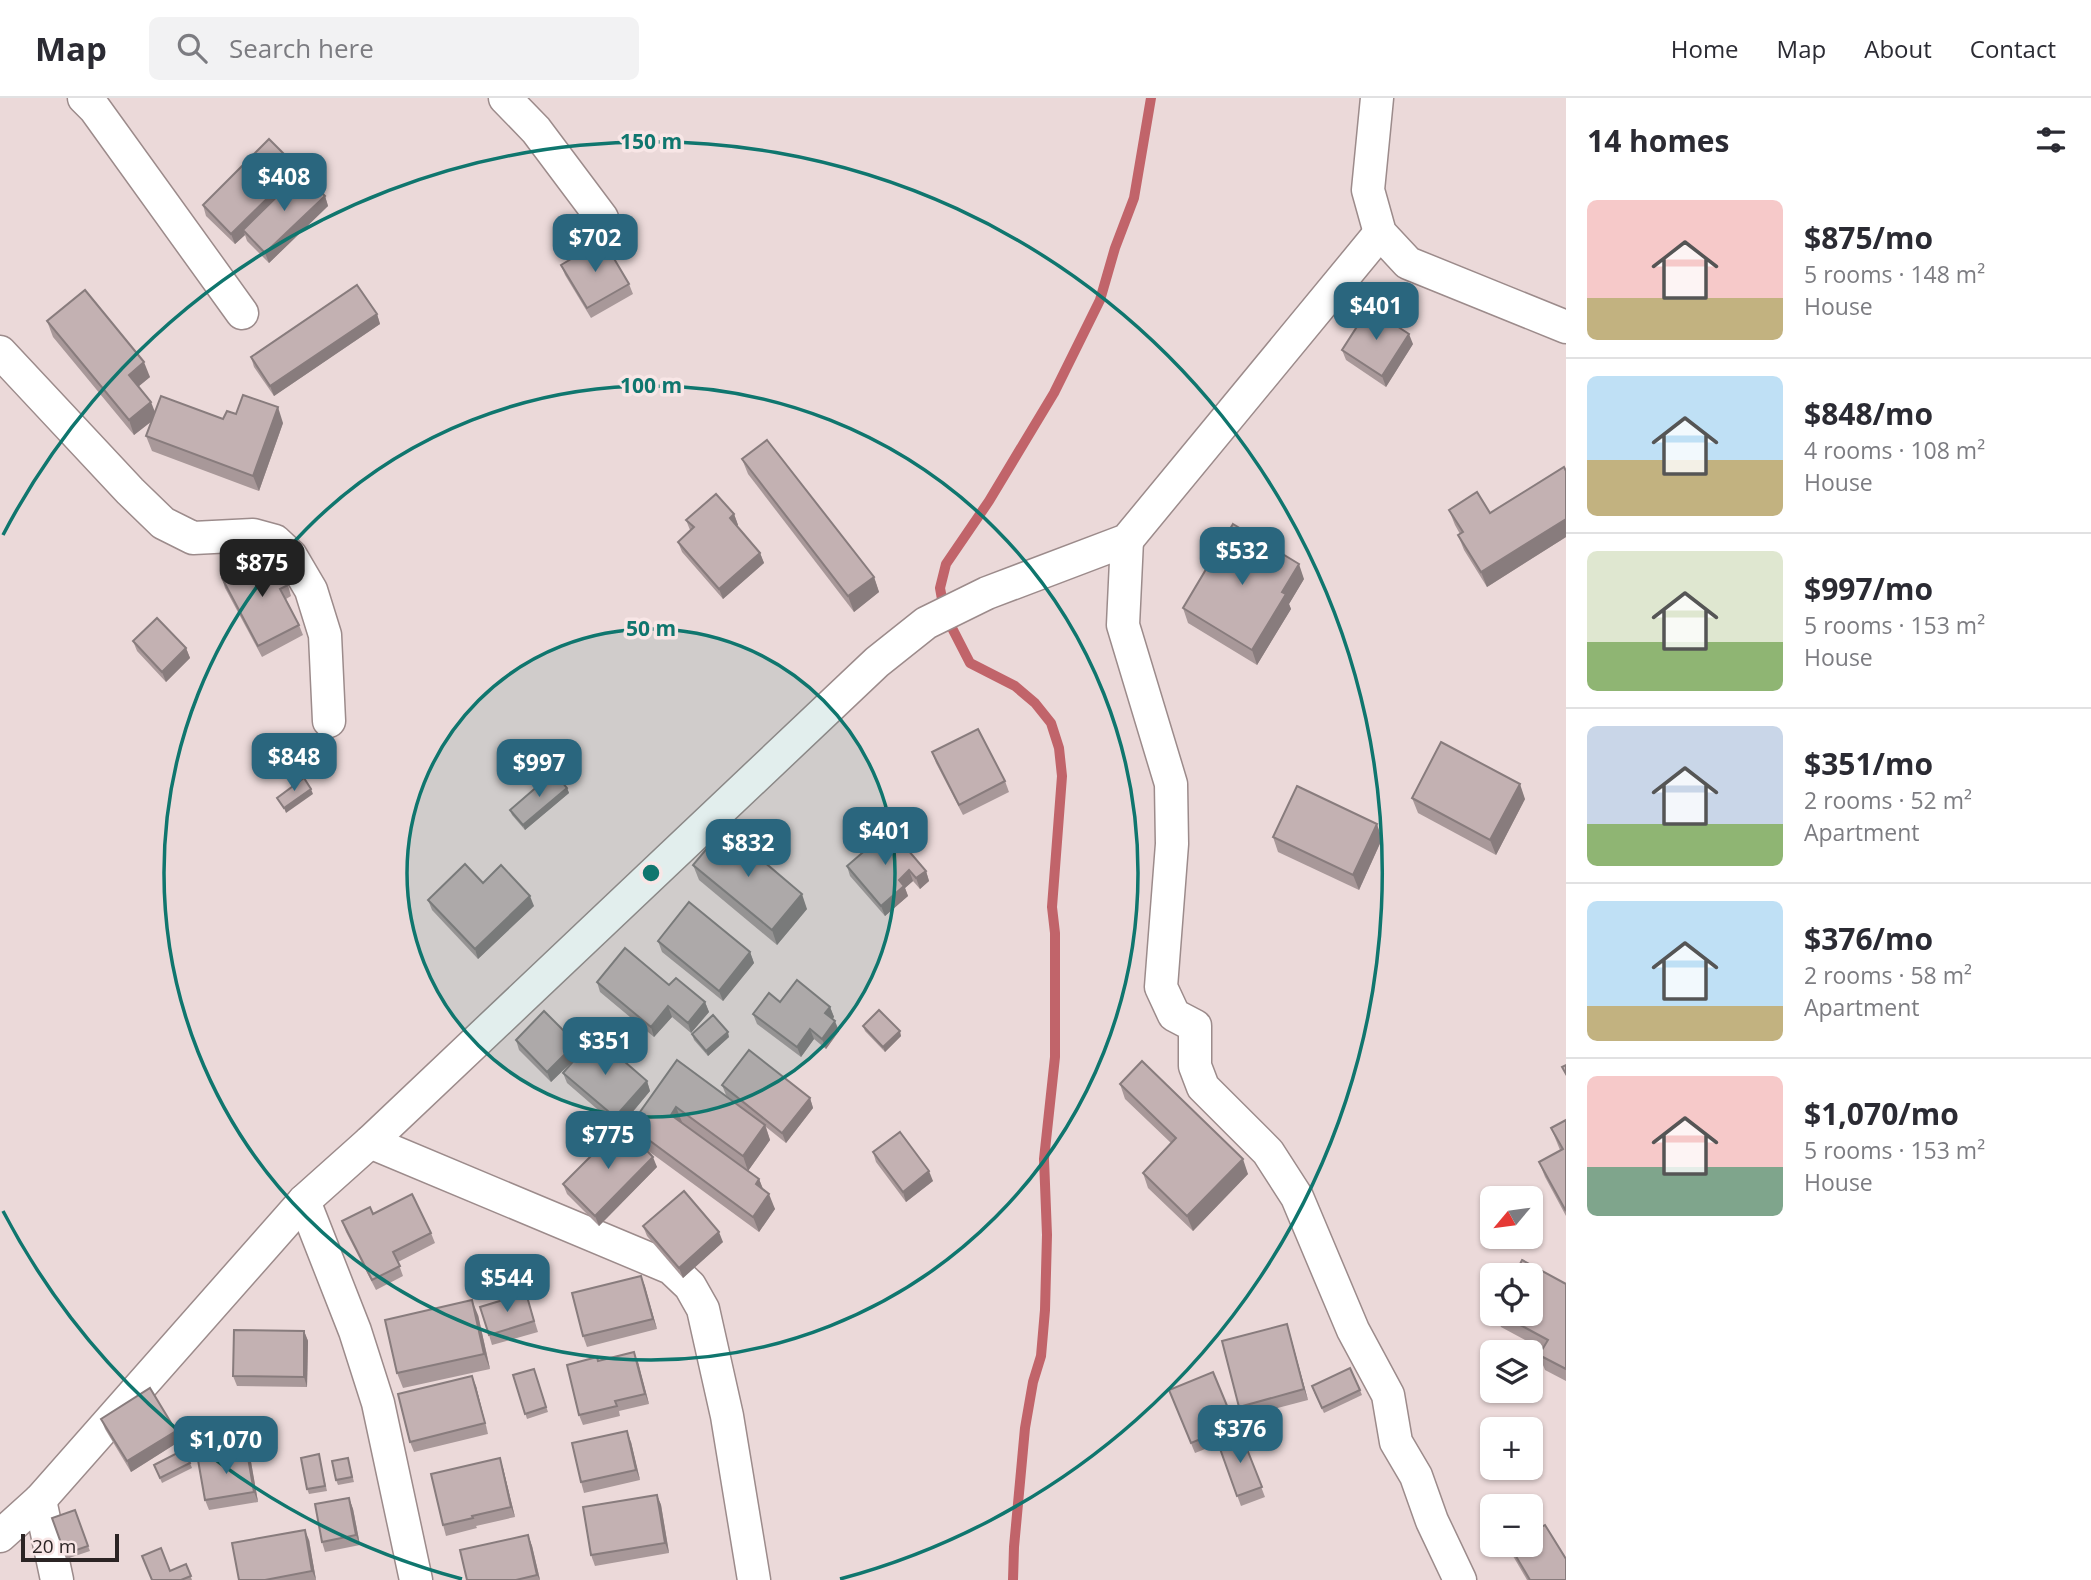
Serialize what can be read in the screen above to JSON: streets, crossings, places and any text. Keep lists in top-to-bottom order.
{
  "scale_bar": "20 m",
  "north": "bottom left",
  "page": {
    "header": "Map",
    "search": "Search here",
    "nav": [
      "Home",
      "Map",
      "About",
      "Contact"
    ],
    "heading": "14 homes",
    "price": [
      "$408",
      "$702",
      "$401",
      "$532",
      "$875",
      "$848",
      "$997",
      "$401",
      "$832",
      "$351",
      "$775",
      "$544",
      "$376",
      "$1,070"
    ],
    "list": [
      {
        "name": "$875/mo",
        "note": "5 rooms · 148 m² · House"
      },
      {
        "name": "$848/mo",
        "note": "4 rooms · 108 m² · House"
      },
      {
        "name": "$997/mo",
        "note": "5 rooms · 153 m² · House"
      },
      {
        "name": "$351/mo",
        "note": "2 rooms · 52 m² · Apartment"
      },
      {
        "name": "$376/mo",
        "note": "2 rooms · 58 m² · Apartment"
      },
      {
        "name": "$1,070/mo",
        "note": "5 rooms · 153 m² · House"
      }
    ],
    "map_buttons": ["+", "−"],
    "scale": "20 m"
  },
  "rings": ["150 m", "100 m", "50 m"]
}
